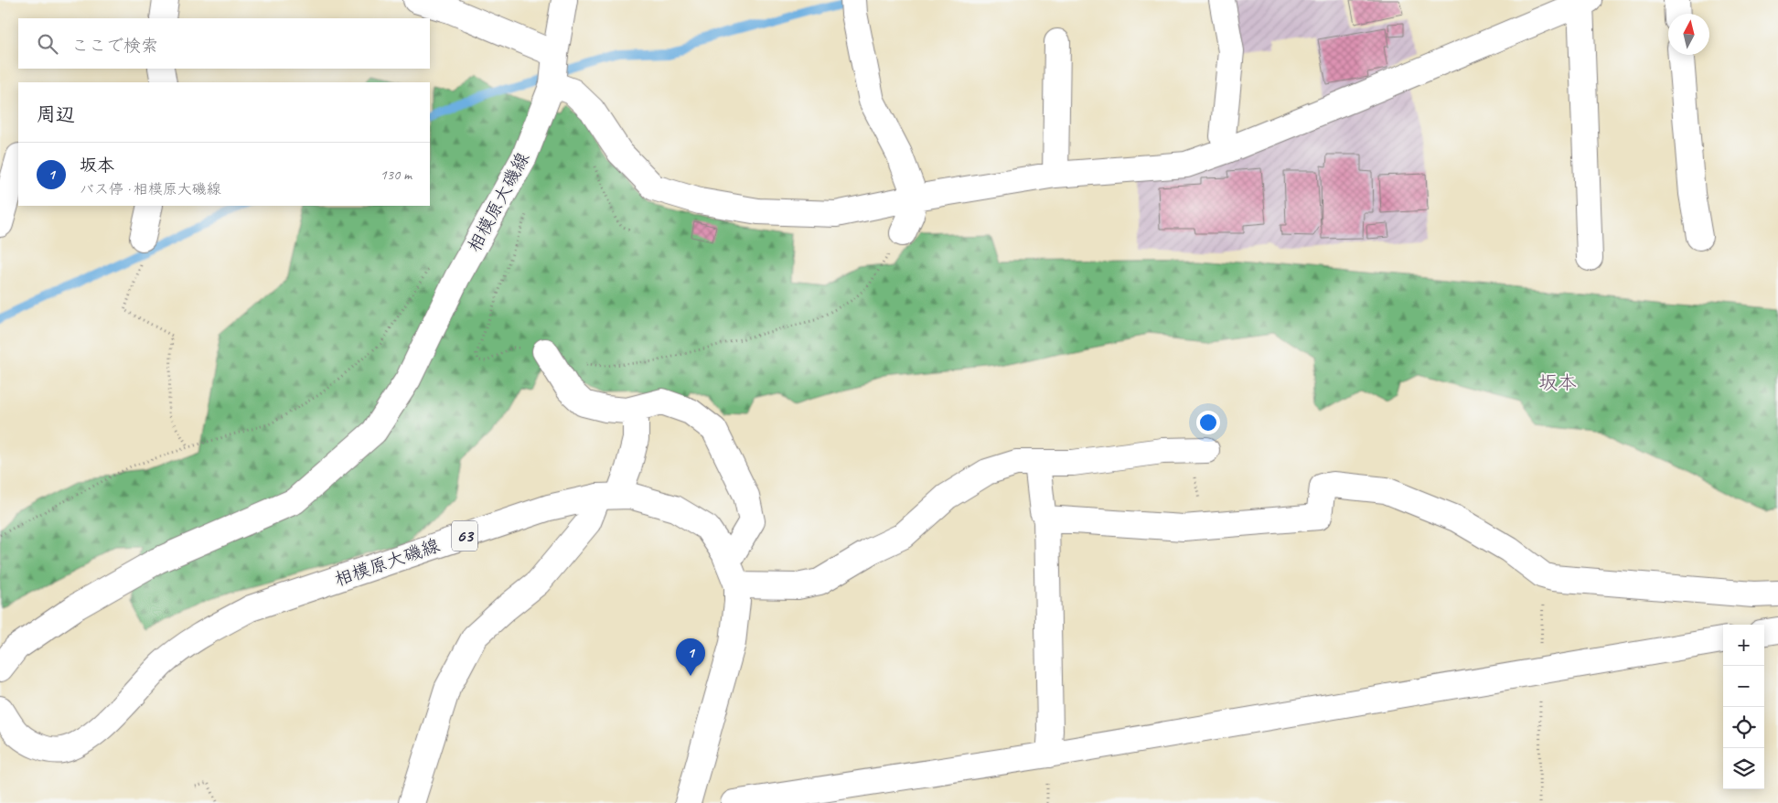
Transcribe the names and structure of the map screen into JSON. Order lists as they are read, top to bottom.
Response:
{
  "streets": {
    "street": ["相模原大磯線", "63"]
  },
  "districts": ["坂本"],
  "north": "top",
  "page": {
    "search": "ここで検索",
    "heading": "周辺",
    "list": [
      {
        "mark": "1",
        "name": "坂本",
        "note": "バス停 · 相模原大磯線",
        "value": "130 m"
      }
    ],
    "map_buttons": ["+", "−"],
    "pins": "1"
  }
}
